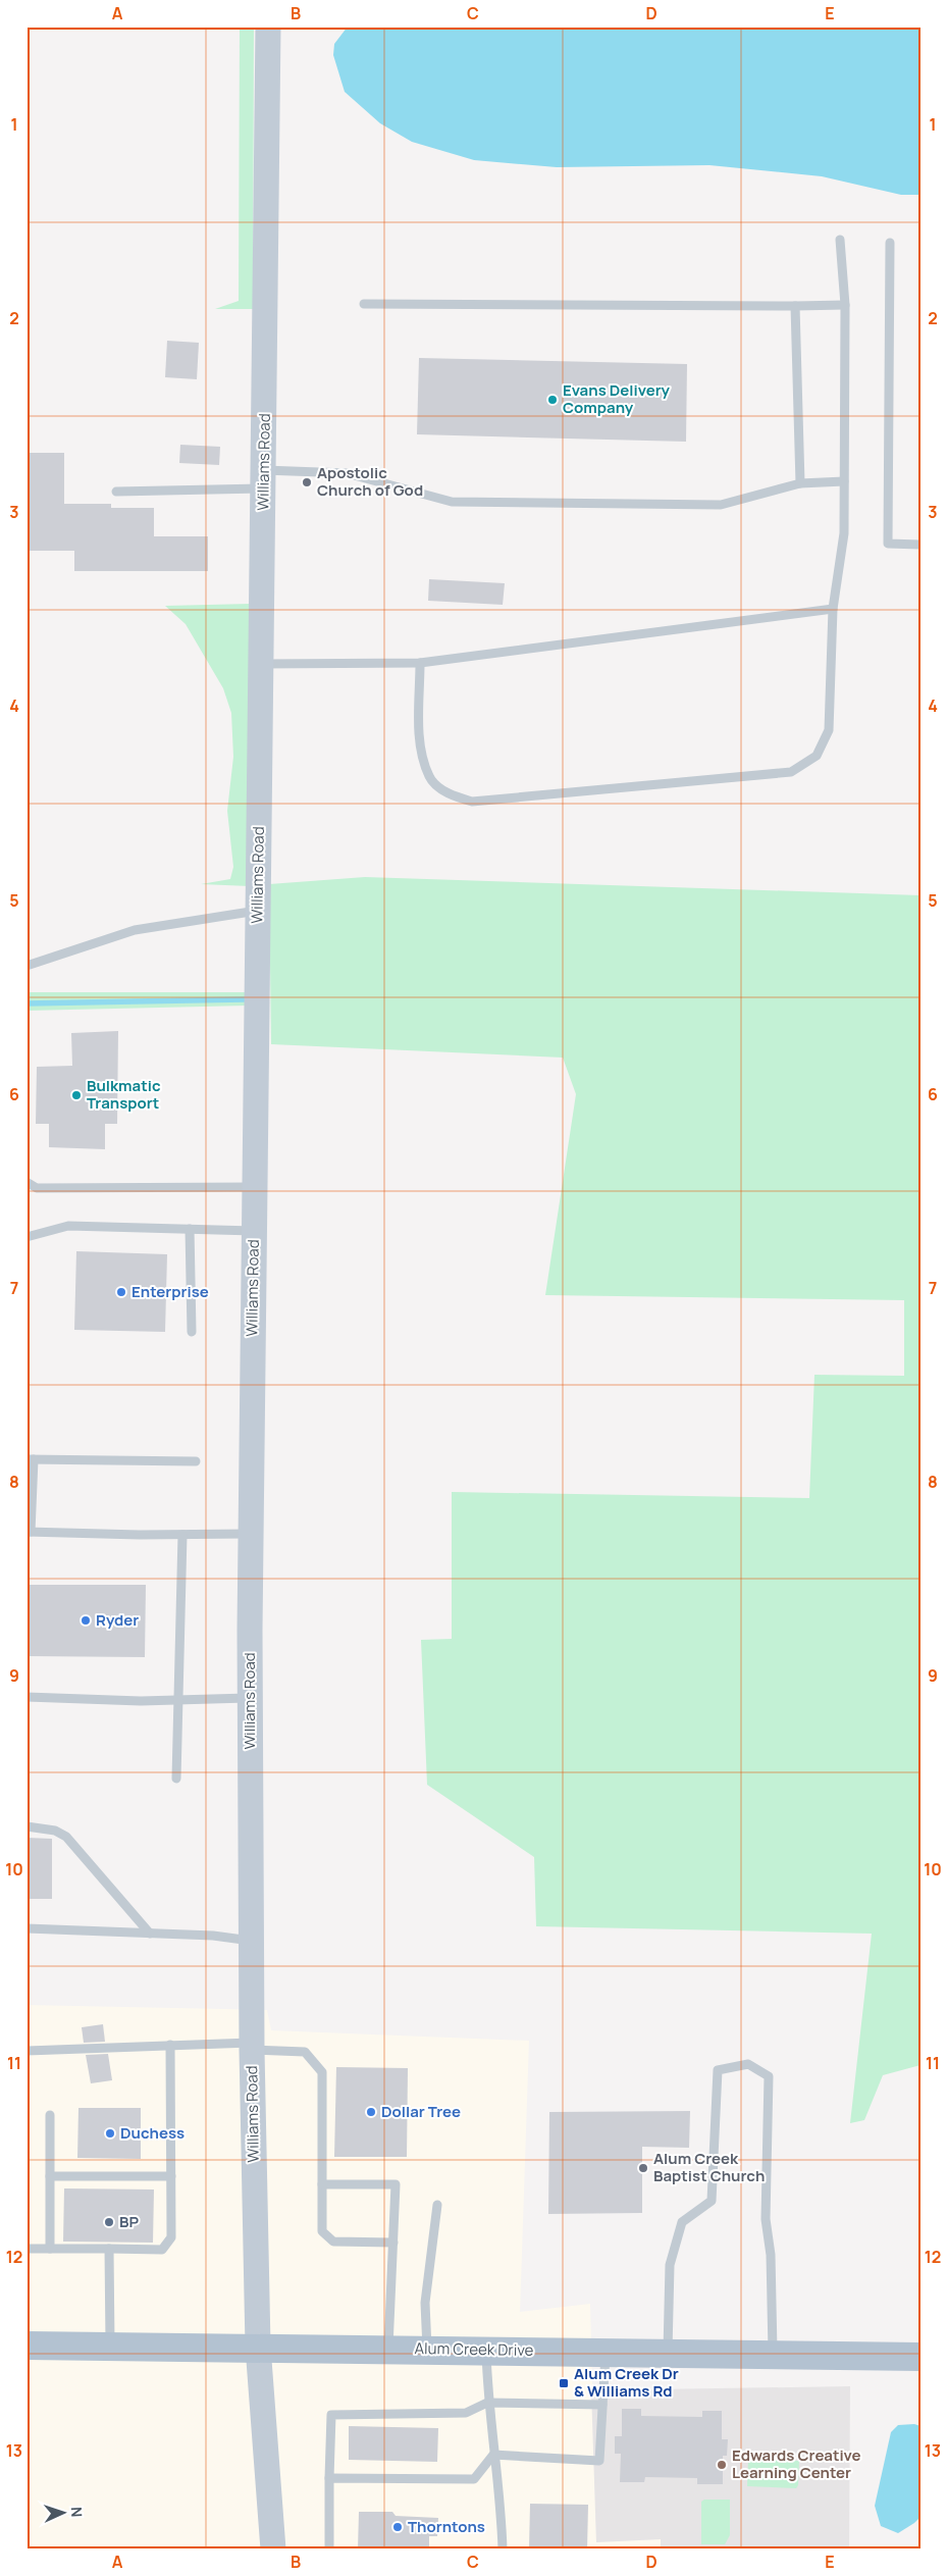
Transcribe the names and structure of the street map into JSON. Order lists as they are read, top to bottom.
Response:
{
  "streets": {
    "main road": ["Williams Road", "Alum Creek Drive"]
  },
  "crossings": [
    ["Williams Road", "Alum Creek Drive"]
  ],
  "places": {
    "other": [
      "Evans Delivery Company",
      "Apostolic Church of God",
      "Bulkmatic Transport",
      "Enterprise",
      "Ryder",
      "Dollar Tree",
      "Duchess",
      "Alum Creek Baptist Church",
      "BP",
      "Edwards Creative Learning Center",
      "Thorntons"
    ],
    "transit": ["Alum Creek Dr & Williams Rd"]
  },
  "north": "right",
  "grid": {
    "columns": [
      "A",
      "B",
      "C",
      "D",
      "E"
    ],
    "rows": [
      "1",
      "2",
      "3",
      "4",
      "5",
      "6",
      "7",
      "8",
      "9",
      "10",
      "11",
      "12",
      "13"
    ]
  }
}
